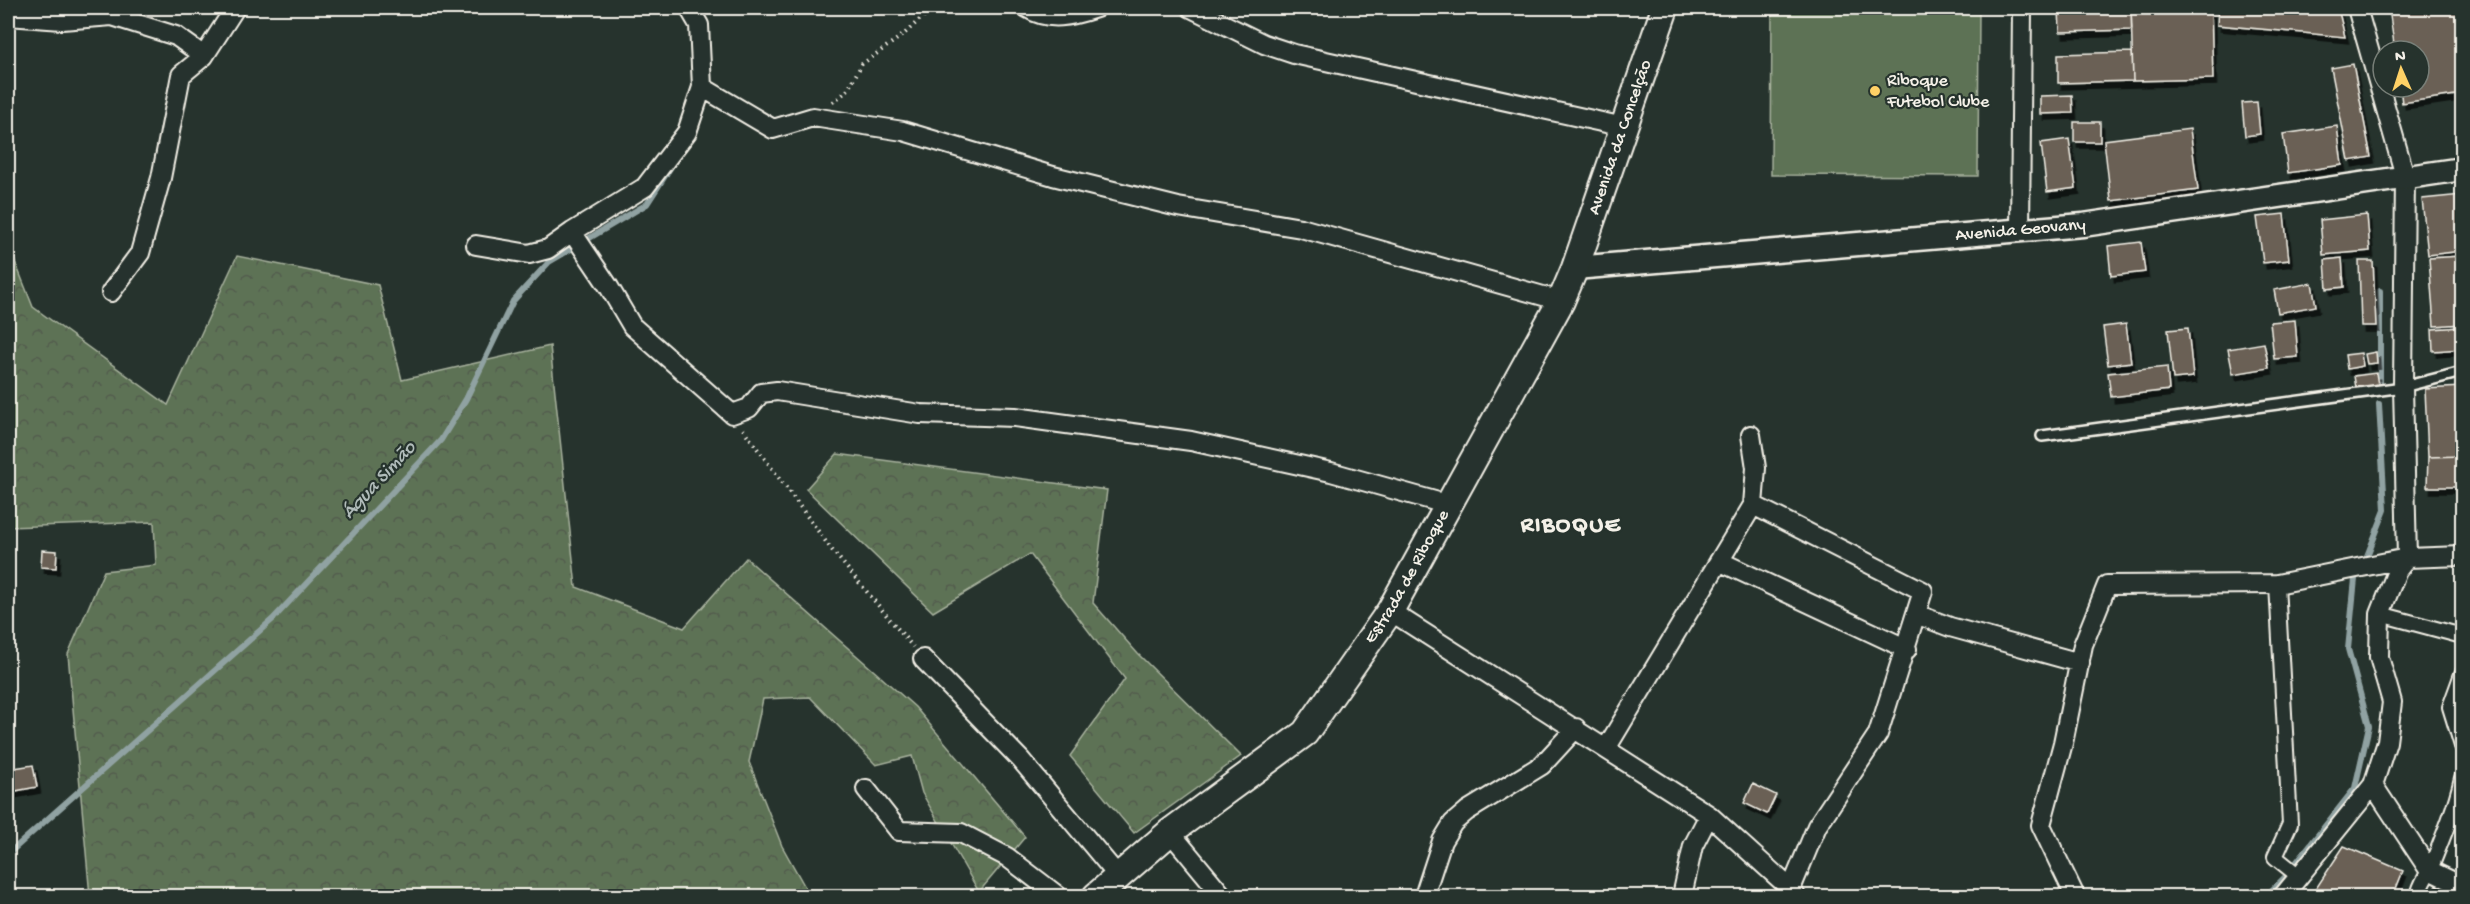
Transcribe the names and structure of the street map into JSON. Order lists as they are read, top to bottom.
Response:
{
  "streets": {
    "main road": ["Avenida da Concelção", "Estrada de Riboque"],
    "street": ["Avenida Geovany"]
  },
  "crossings": [
    ["Avenida da Concelção", "Avenida Geovany"],
    ["Avenida da Concelção", "Estrada de Riboque"],
    ["Avenida Geovany", "Estrada de Riboque"]
  ],
  "districts": ["RIBOQUE"],
  "water": ["Água Simão"],
  "places": ["Riboque Futebol Clube"],
  "north": "top"
}
